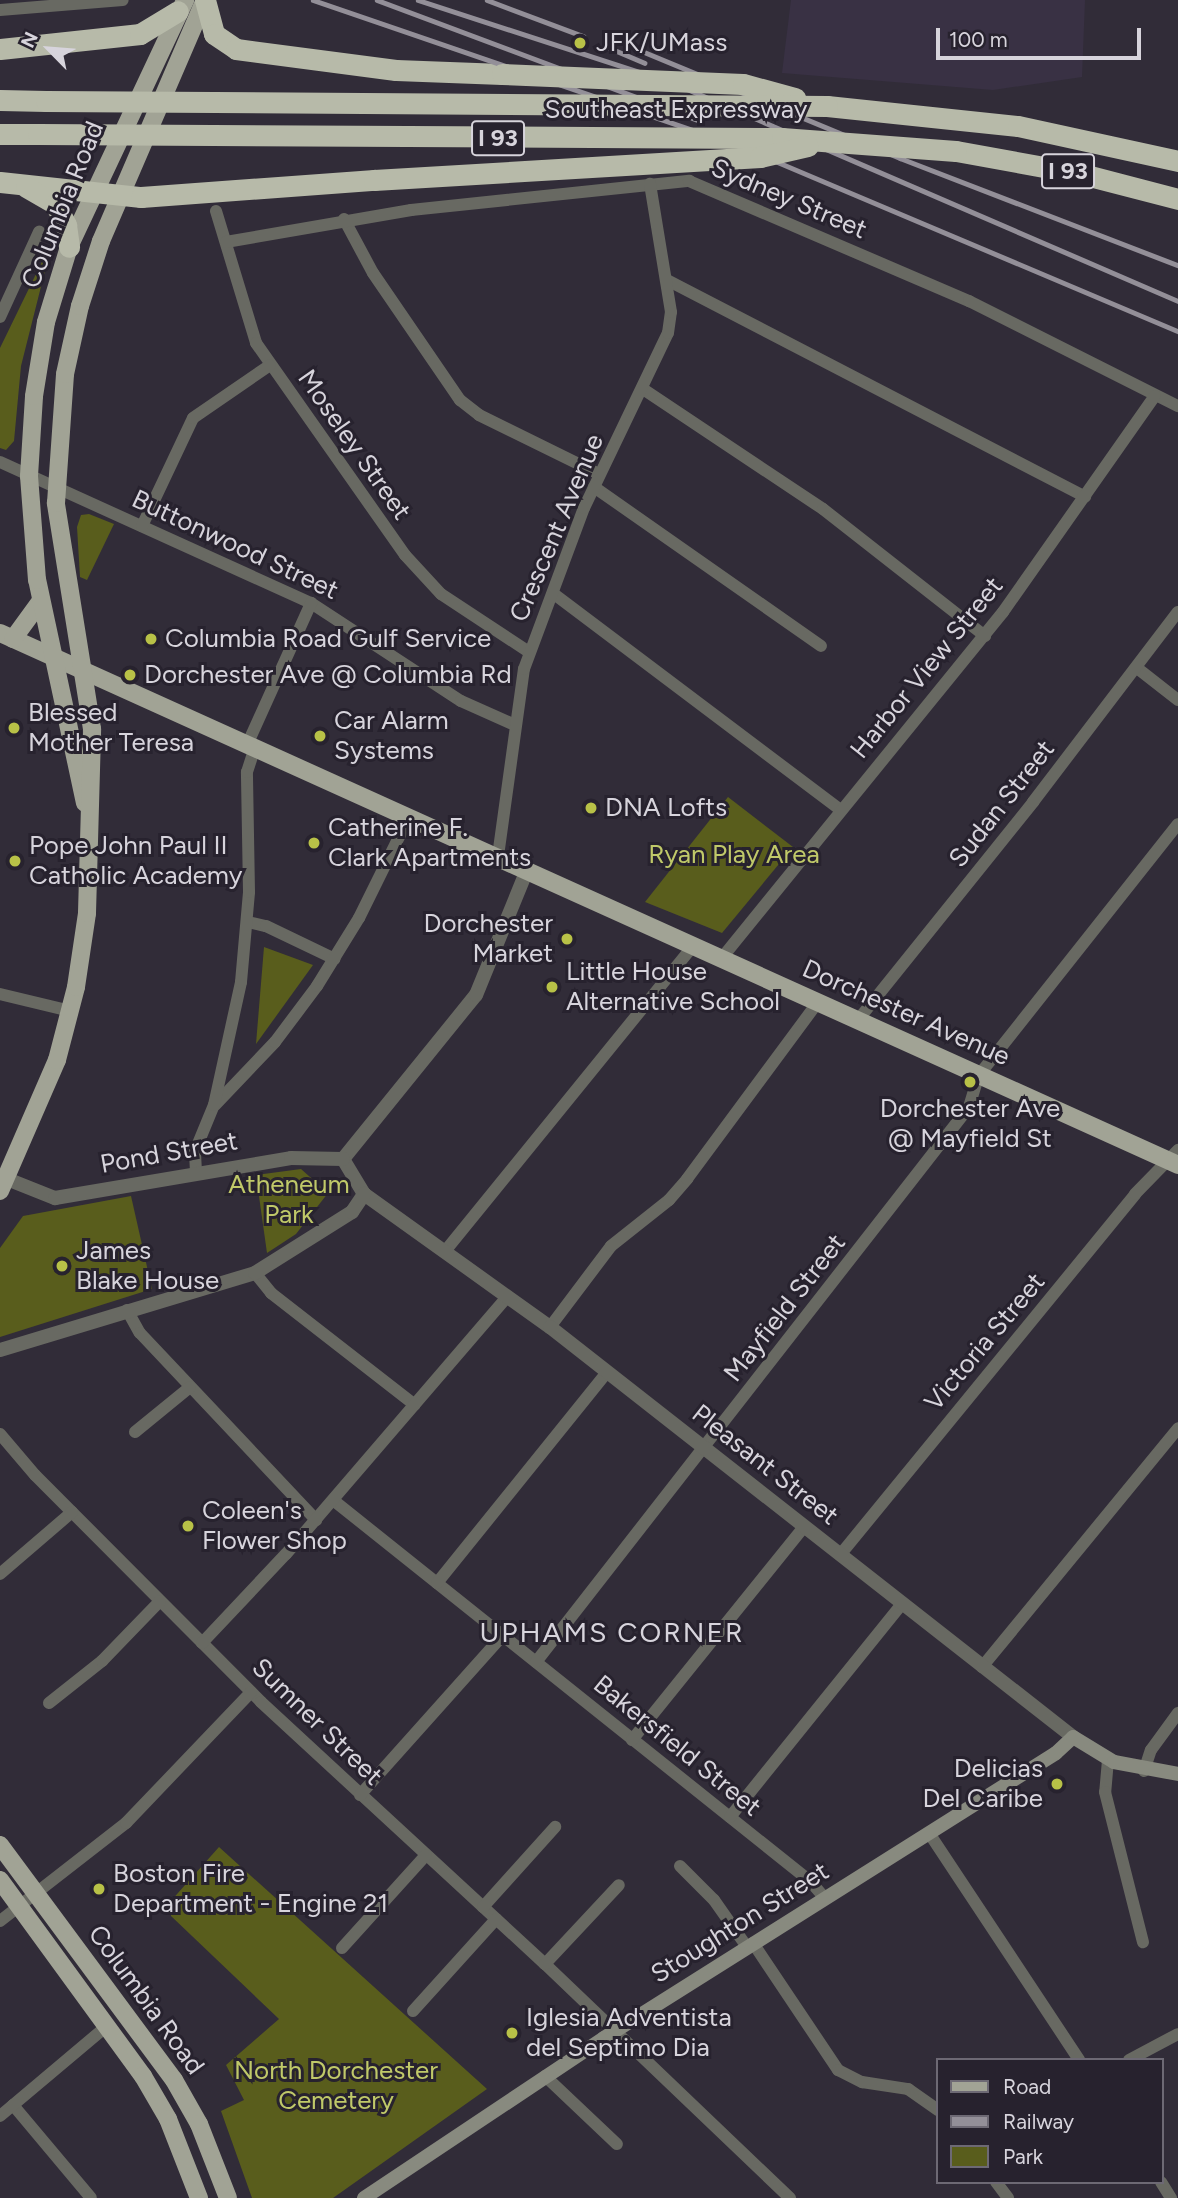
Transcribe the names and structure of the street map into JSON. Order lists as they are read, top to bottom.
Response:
{
  "streets": {
    "highway": ["Southeast Expressway", "I 93"],
    "main road": [
      "Columbia Road",
      "Dorchester Avenue",
      "Pleasant Street",
      "Stoughton Street"
    ],
    "street": [
      "Sydney Street",
      "Moseley Street",
      "Crescent Avenue",
      "Buttonwood Street",
      "Harbor View Street",
      "Sudan Street",
      "Pond Street",
      "Mayfield Street",
      "Victoria Street",
      "Sumner Street",
      "Bakersfield Street"
    ]
  },
  "crossings": [
    ["Sydney Street", "Moseley Street"],
    ["Sydney Street", "Crescent Avenue"],
    ["Sydney Street", "Harbor View Street"],
    ["Columbia Road", "Buttonwood Street"],
    ["Columbia Road", "Dorchester Avenue"],
    ["Columbia Road", "Pond Street"],
    ["Moseley Street", "Crescent Avenue"],
    ["Crescent Avenue", "Buttonwood Street"],
    ["Crescent Avenue", "Dorchester Avenue"],
    ["Harbor View Street", "Dorchester Avenue"],
    ["Sudan Street", "Dorchester Avenue"],
    ["Dorchester Avenue", "Mayfield Street"],
    ["Dorchester Avenue", "Victoria Street"],
    ["Pond Street", "Pleasant Street"],
    ["Mayfield Street", "Pleasant Street"],
    ["Mayfield Street", "Bakersfield Street"],
    ["Victoria Street", "Pleasant Street"],
    ["Pleasant Street", "Stoughton Street"],
    ["Sumner Street", "Stoughton Street"],
    ["Bakersfield Street", "Stoughton Street"]
  ],
  "districts": ["UPHAMS CORNER"],
  "parks": ["Ryan Play Area", "Atheneum Park", "North Dorchester Cemetery"],
  "places": [
    "JFK/UMass",
    "Columbia Road Gulf Service",
    "Dorchester Ave @ Columbia Rd",
    "Blessed Mother Teresa",
    "Car Alarm Systems",
    "DNA Lofts",
    "Catherine F. Clark Apartments",
    "Pope John Paul II Catholic Academy",
    "Dorchester Market",
    "Little House Alternative School",
    "Dorchester Ave @ Mayfield St",
    "James Blake House",
    "Coleen's Flower Shop",
    "Delicias Del Caribe",
    "Boston Fire Department - Engine 21",
    "Iglesia Adventista del Septimo Dia"
  ],
  "legend": ["Road", "Railway", "Park"],
  "scale_bar": "100 m",
  "north": "top left"
}
